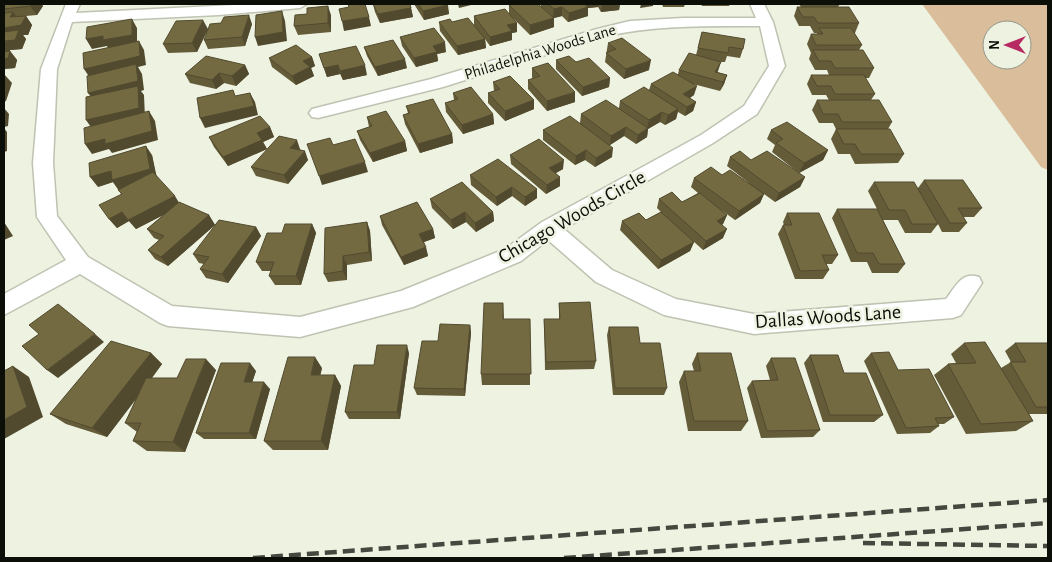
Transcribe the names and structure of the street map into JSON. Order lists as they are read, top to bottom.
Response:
{
  "streets": {
    "street": ["Philadelphia Woods Lane", "Chicago Woods Circle", "Dallas Woods Lane"]
  },
  "crossings": [
    ["Philadelphia Woods Lane", "Chicago Woods Circle"],
    ["Chicago Woods Circle", "Dallas Woods Lane"]
  ],
  "north": "left"
}
